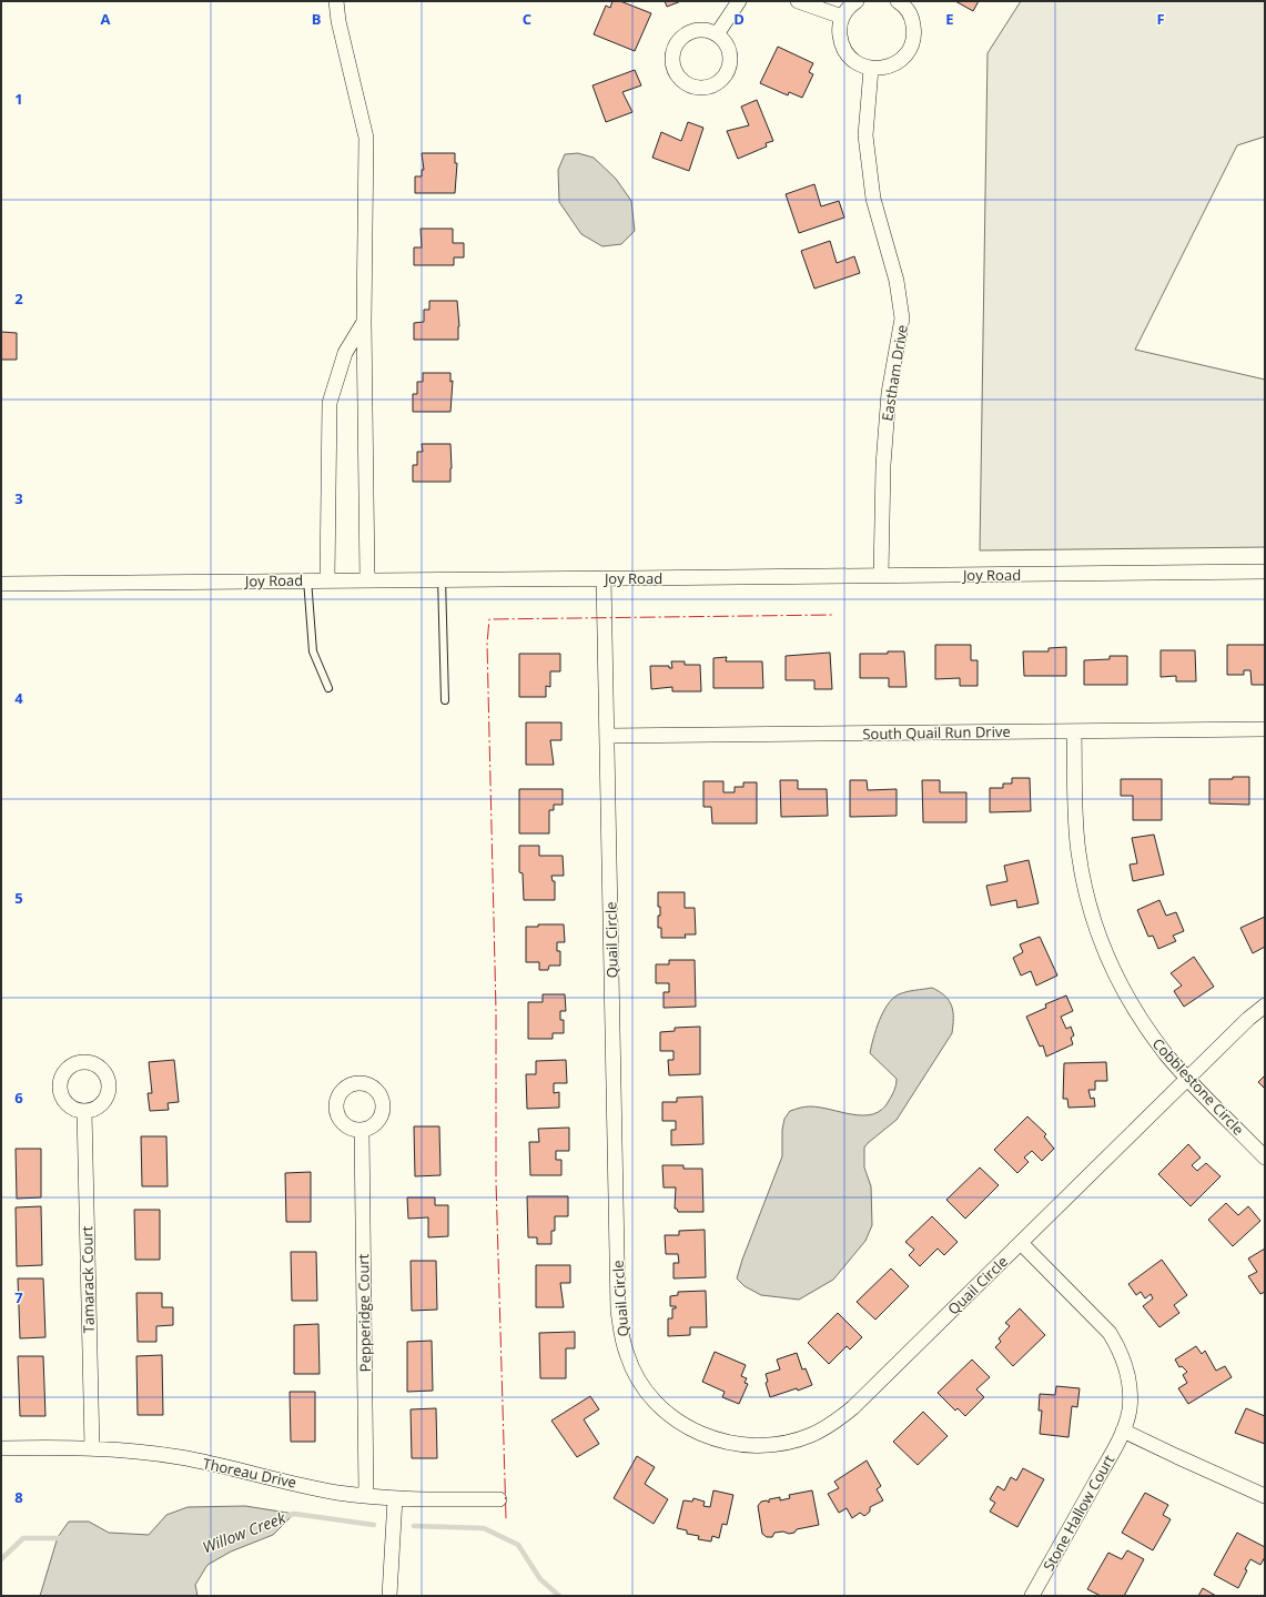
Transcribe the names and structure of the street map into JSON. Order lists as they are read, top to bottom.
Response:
{
  "streets": {
    "street": [
      "Eastham Drive",
      "Joy Road",
      "South Quail Run Drive",
      "Quail Circle",
      "Cobblestone Circle",
      "Tamarack Court",
      "Pepperidge Court",
      "Thoreau Drive",
      "Stone Hallow Court"
    ]
  },
  "crossings": [
    ["Eastham Drive", "Joy Road"],
    ["Joy Road", "Quail Circle"],
    ["South Quail Run Drive", "Quail Circle"],
    ["South Quail Run Drive", "Cobblestone Circle"],
    ["Quail Circle", "Cobblestone Circle"],
    ["Quail Circle", "Stone Hallow Court"],
    ["Tamarack Court", "Thoreau Drive"],
    ["Pepperidge Court", "Thoreau Drive"]
  ],
  "water": ["Willow Creek"],
  "grid": {
    "columns": [
      "A",
      "B",
      "C",
      "D",
      "E",
      "F"
    ],
    "rows": [
      "1",
      "2",
      "3",
      "4",
      "5",
      "6",
      "7",
      "8"
    ]
  }
}
